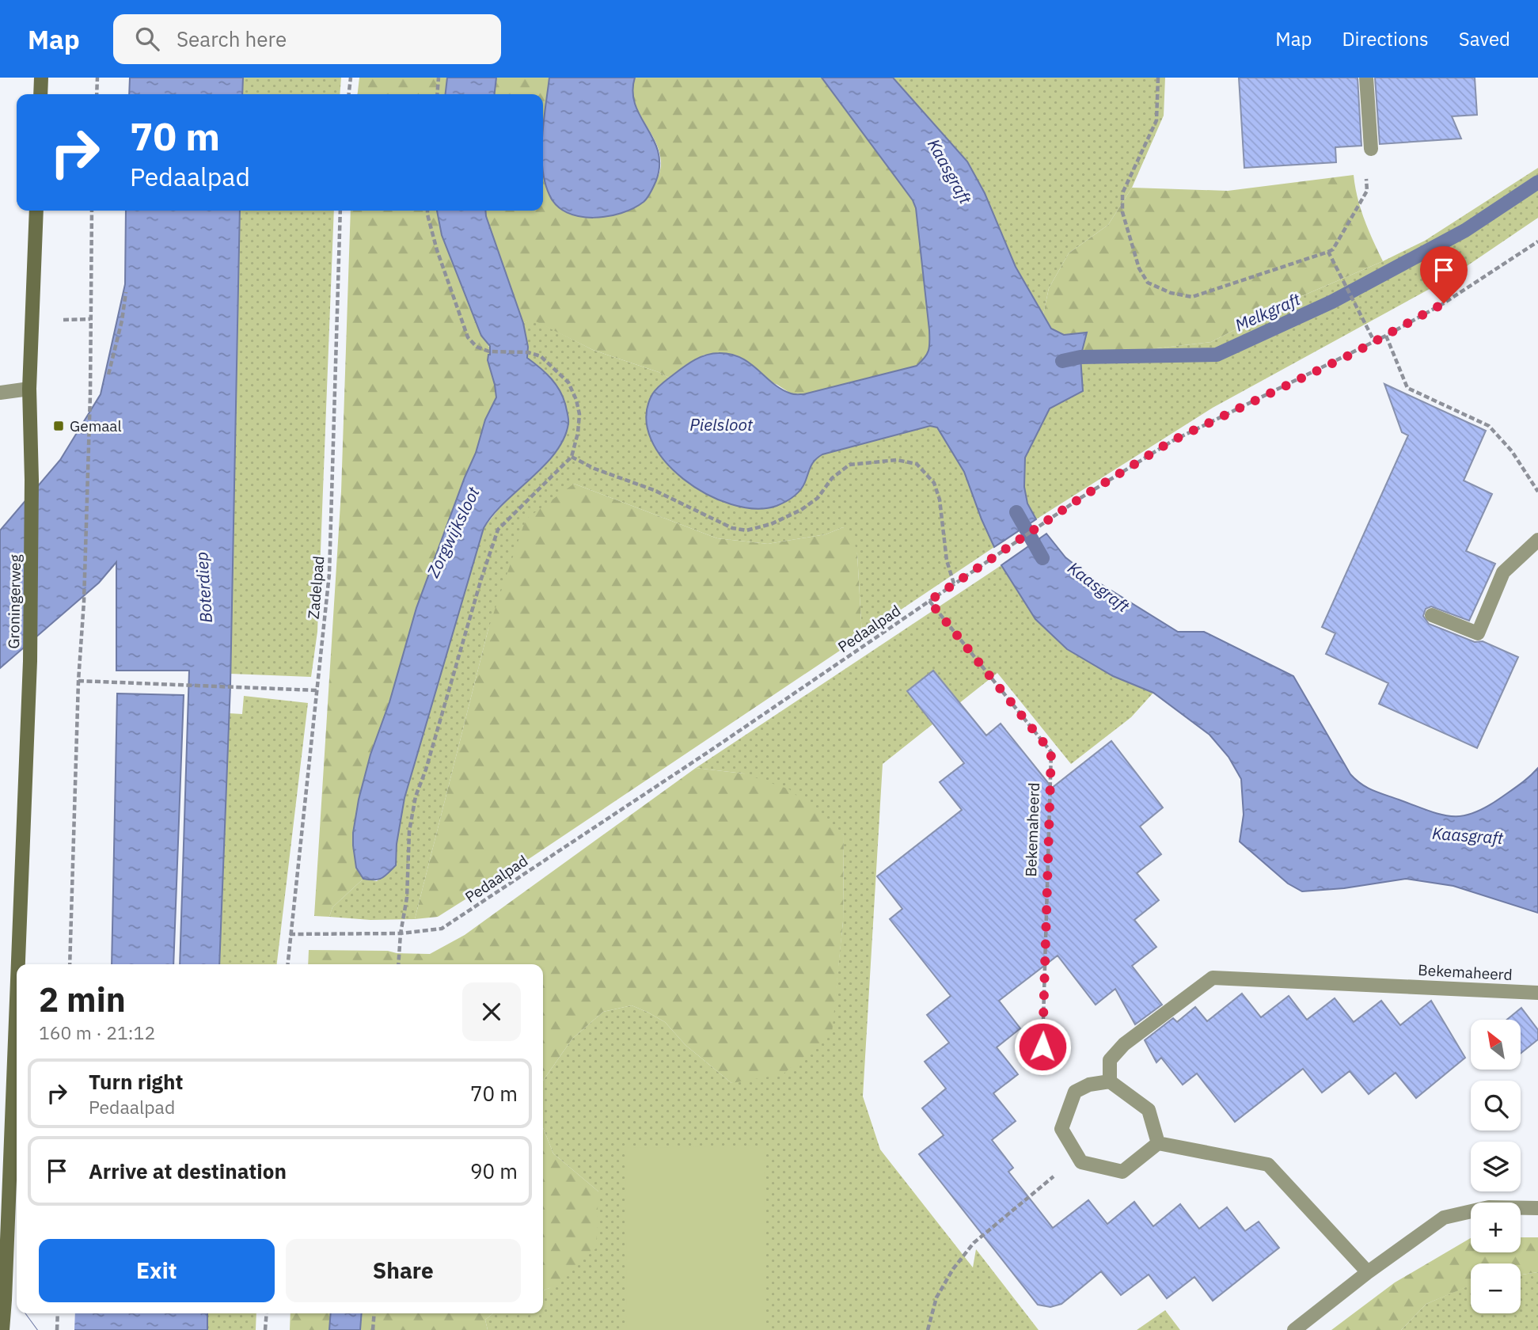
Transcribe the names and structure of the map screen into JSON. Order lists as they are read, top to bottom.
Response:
{
  "streets": {
    "main road": ["Groningerweg"],
    "street": ["Bekemaheerd"],
    "path": ["Zadelpad", "Pedaalpad"]
  },
  "crossings": [
    ["Zadelpad", "Pedaalpad"],
    ["Pedaalpad", "Bekemaheerd"]
  ],
  "water": [
    "Kaasgraft",
    "Melkgraft",
    "Pielsloot",
    "Zorgwijksloot",
    "Boterdiep"
  ],
  "places": {
    "transit": ["Gemaal"]
  },
  "north": "top left",
  "page": {
    "header": "Map",
    "search": "Search here",
    "nav": ["Map", "Directions", "Saved"],
    "turn": ["70 m", "Pedaalpad"],
    "heading": ["2 min", "160 m · 21:12"],
    "map_buttons": ["+", "−"],
    "list": [
      {
        "name": "Turn right",
        "note": "Pedaalpad",
        "value": "70 m"
      },
      {
        "name": "Arrive at destination",
        "value": "90 m"
      }
    ],
    "buttons": ["Exit", "Share"]
  }
}
